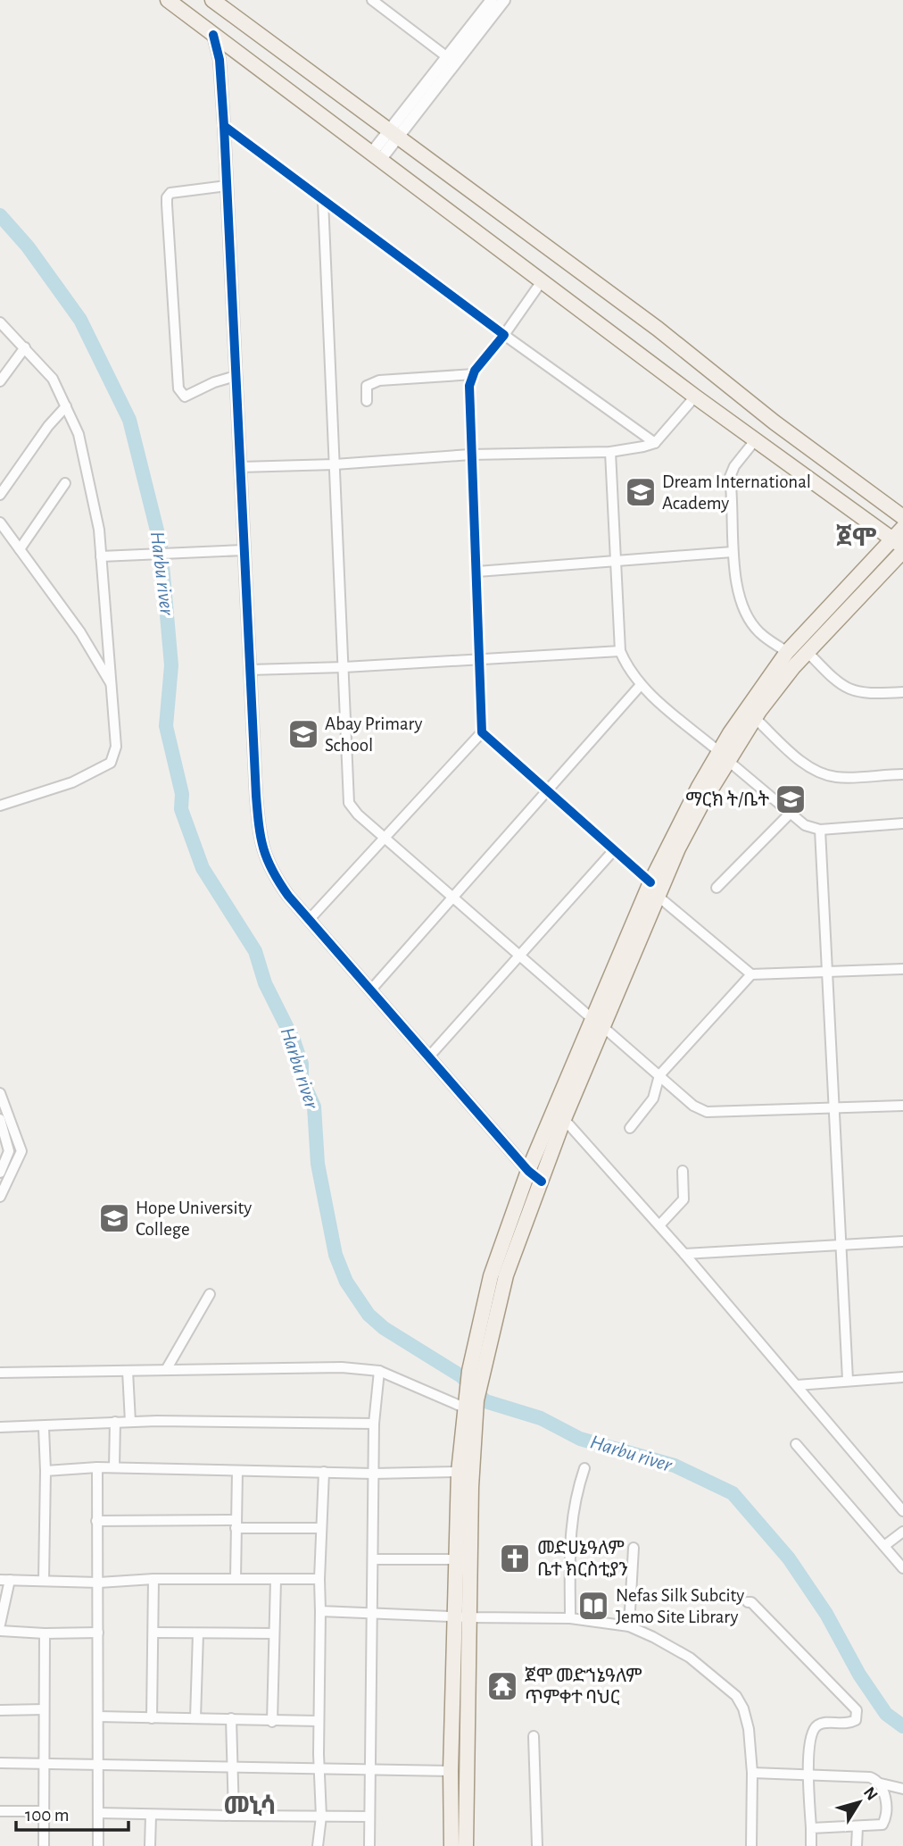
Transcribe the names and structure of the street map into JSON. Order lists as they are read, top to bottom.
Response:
{
  "districts": ["ጀሞ", "መኒሳ"],
  "water": ["Harbu river"],
  "places": {
    "school or university": [
      "Dream International Academy",
      "Abay Primary School",
      "ማርክ ት/ቤት",
      "Hope University College"
    ],
    "church": ["መድሀኔዓለም ቤተ ክርስቲያን"],
    "library": ["Nefas Silk Subcity Jemo Site Library"],
    "temple": ["ጀሞ መድኀኔዓለም ጥምቀተ ባህር"]
  },
  "scale_bar": "100 m",
  "north": "top right"
}
